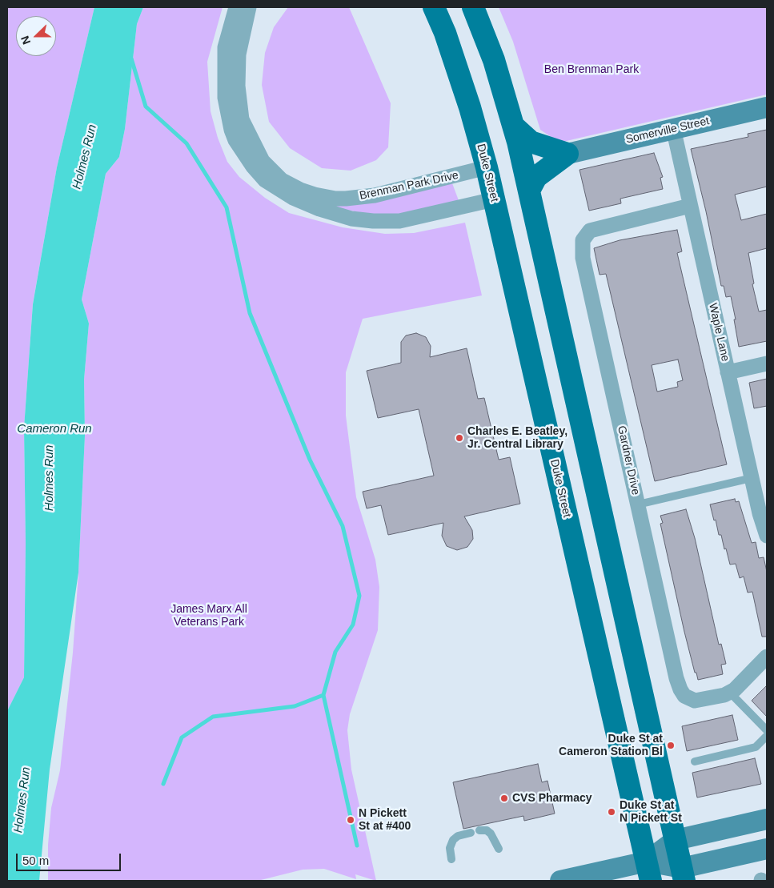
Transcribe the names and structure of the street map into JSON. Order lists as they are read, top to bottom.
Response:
{
  "streets": {
    "main road": ["Duke Street"],
    "street": [
      "Somerville Street",
      "Brenman Park Drive",
      "Waple Lane",
      "Gardner Drive"
    ]
  },
  "crossings": [
    ["Somerville Street", "Waple Lane"],
    ["Duke Street", "Brenman Park Drive"],
    ["Waple Lane", "Gardner Drive"]
  ],
  "water": ["Holmes Run", "Cameron Run"],
  "parks": ["Ben Brenman Park", "James Marx All Veterans Park"],
  "places": [
    "Charles E. Beatley, Jr. Central Library",
    "Duke St at Cameron Station Bl",
    "CVS Pharmacy",
    "Duke St at N Pickett St",
    "N Pickett St at #400"
  ],
  "scale_bar": "50 m",
  "north": "left"
}
